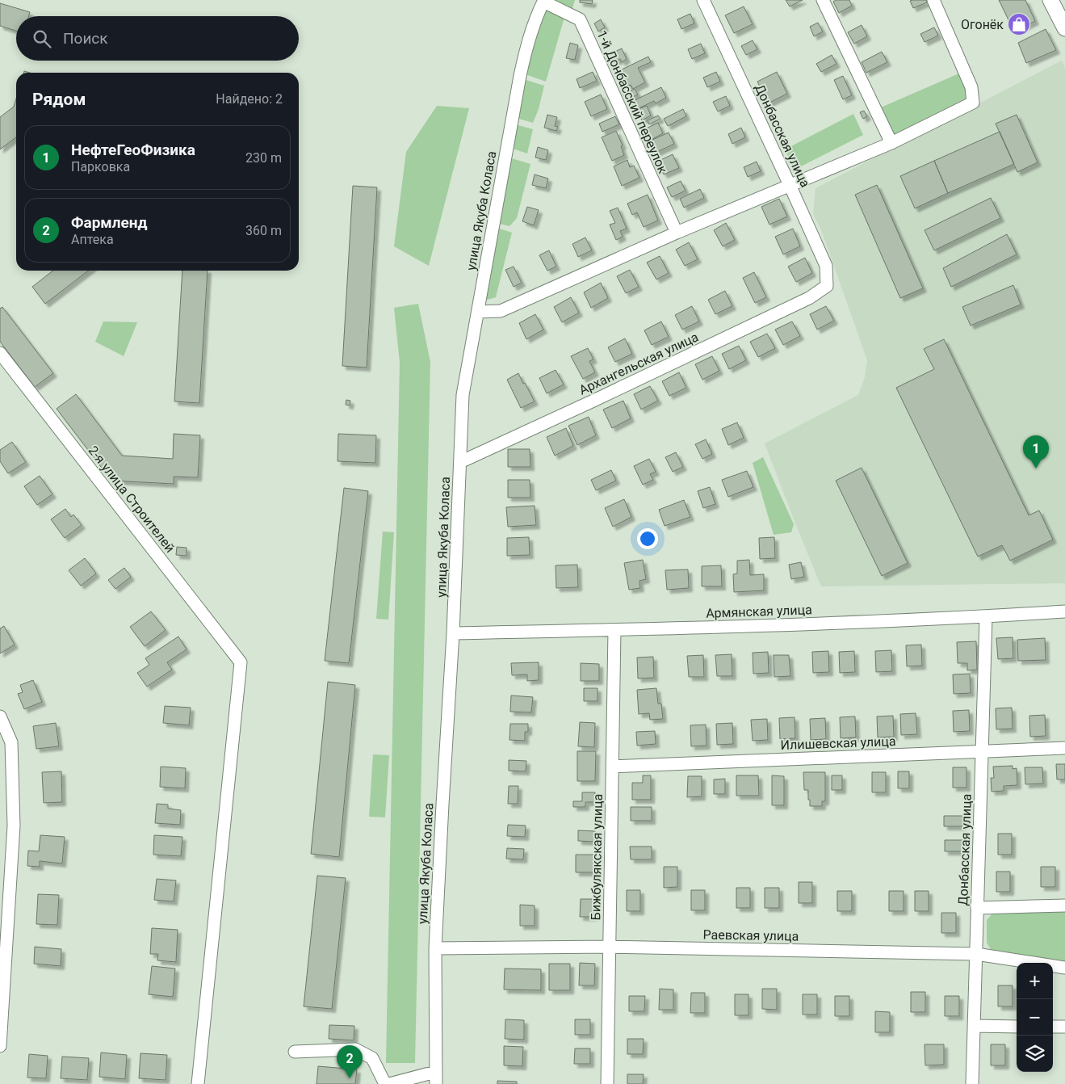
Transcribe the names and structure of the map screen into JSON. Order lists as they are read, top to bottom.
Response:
{
  "streets": {
    "street": [
      "1-й Донбасский переулок",
      "Донбасская улица",
      "улица Якуба Коласа",
      "Архангельская улица",
      "2-я улица Строителей",
      "Армянская улица",
      "Илишевская улица",
      "Бижбулякская улица",
      "Раевская улица"
    ]
  },
  "crossings": [
    ["1-й Донбасский переулок", "улица Якуба Коласа"],
    ["Донбасская улица", "Архангельская улица"],
    ["Донбасская улица", "Армянская улица"],
    ["Донбасская улица", "Илишевская улица"],
    ["Донбасская улица", "Раевская улица"],
    ["улица Якуба Коласа", "Архангельская улица"],
    ["улица Якуба Коласа", "Армянская улица"],
    ["улица Якуба Коласа", "Раевская улица"],
    ["Армянская улица", "Бижбулякская улица"],
    ["Илишевская улица", "Бижбулякская улица"],
    ["Бижбулякская улица", "Раевская улица"]
  ],
  "places": {
    "shop": ["Огонёк"]
  },
  "page": {
    "search": "Поиск",
    "heading": ["Рядом", "Найдено: 2"],
    "list": [
      {
        "mark": "1",
        "name": "НефтеГеоФизика",
        "note": "Парковка",
        "value": "230 m"
      },
      {
        "mark": "2",
        "name": "Фармленд",
        "note": "Аптека",
        "value": "360 m"
      }
    ],
    "pins": ["1", "2"],
    "map_buttons": ["+", "−"]
  }
}
